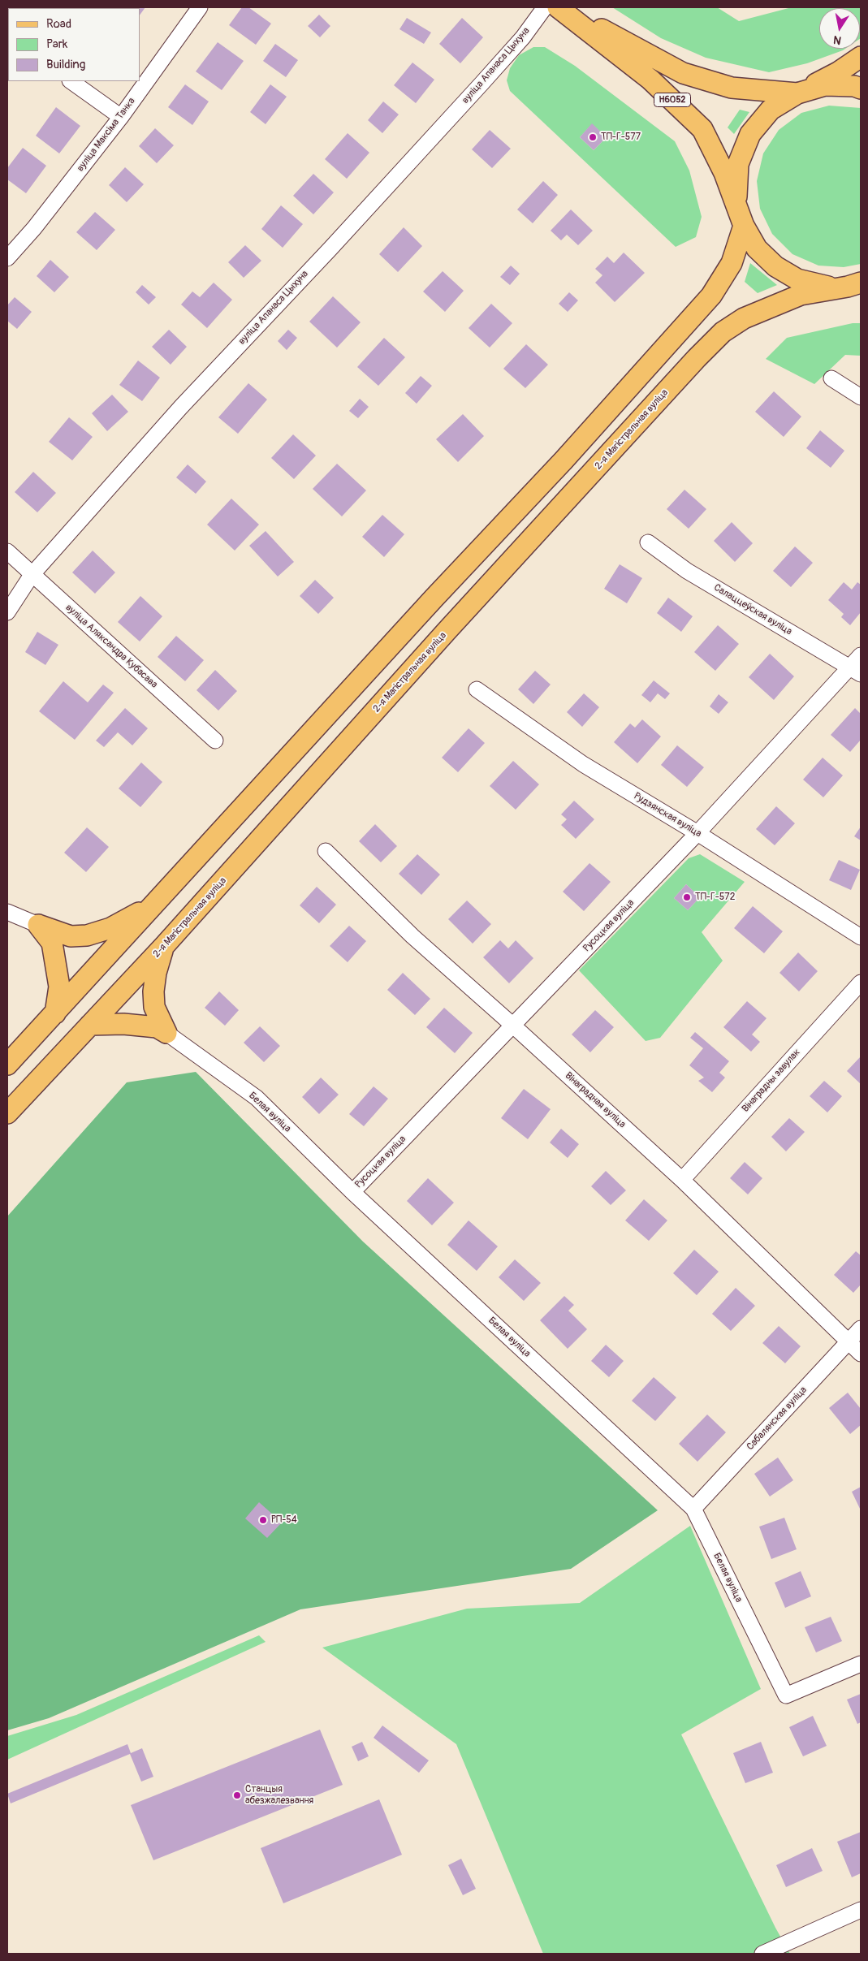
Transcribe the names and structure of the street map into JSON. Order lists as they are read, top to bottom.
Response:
{
  "streets": {
    "main road": ["Н6052", "2-я Магістральная вуліца"],
    "street": [
      "вуліца Апанаса Цыхуна",
      "вуліца Максіма Танка",
      "Салаццеўская вуліца",
      "вуліца Аляксандра Кубасава",
      "Рудзянская вуліца",
      "Русоцкая вуліца",
      "Вінаградны завулак",
      "Вінаградная вуліца",
      "Белая вуліца",
      "Сабалянская вуліца"
    ]
  },
  "crossings": [
    ["вуліца Апанаса Цыхуна", "вуліца Аляксандра Кубасава"],
    ["Н6052", "2-я Магістральная вуліца"],
    ["Салаццеўская вуліца", "Русоцкая вуліца"],
    ["Рудзянская вуліца", "Русоцкая вуліца"],
    ["Русоцкая вуліца", "Вінаградная вуліца"],
    ["Русоцкая вуліца", "Белая вуліца"],
    ["Вінаградны завулак", "Вінаградная вуліца"],
    ["Вінаградная вуліца", "Сабалянская вуліца"],
    ["Белая вуліца", "Сабалянская вуліца"]
  ],
  "places": [
    "ТП-Г-577",
    "ТП-Г-572",
    "РП-54",
    "Станцыя абезжалезвання"
  ],
  "legend": ["Road", "Park", "Building"],
  "north": "bottom"
}
